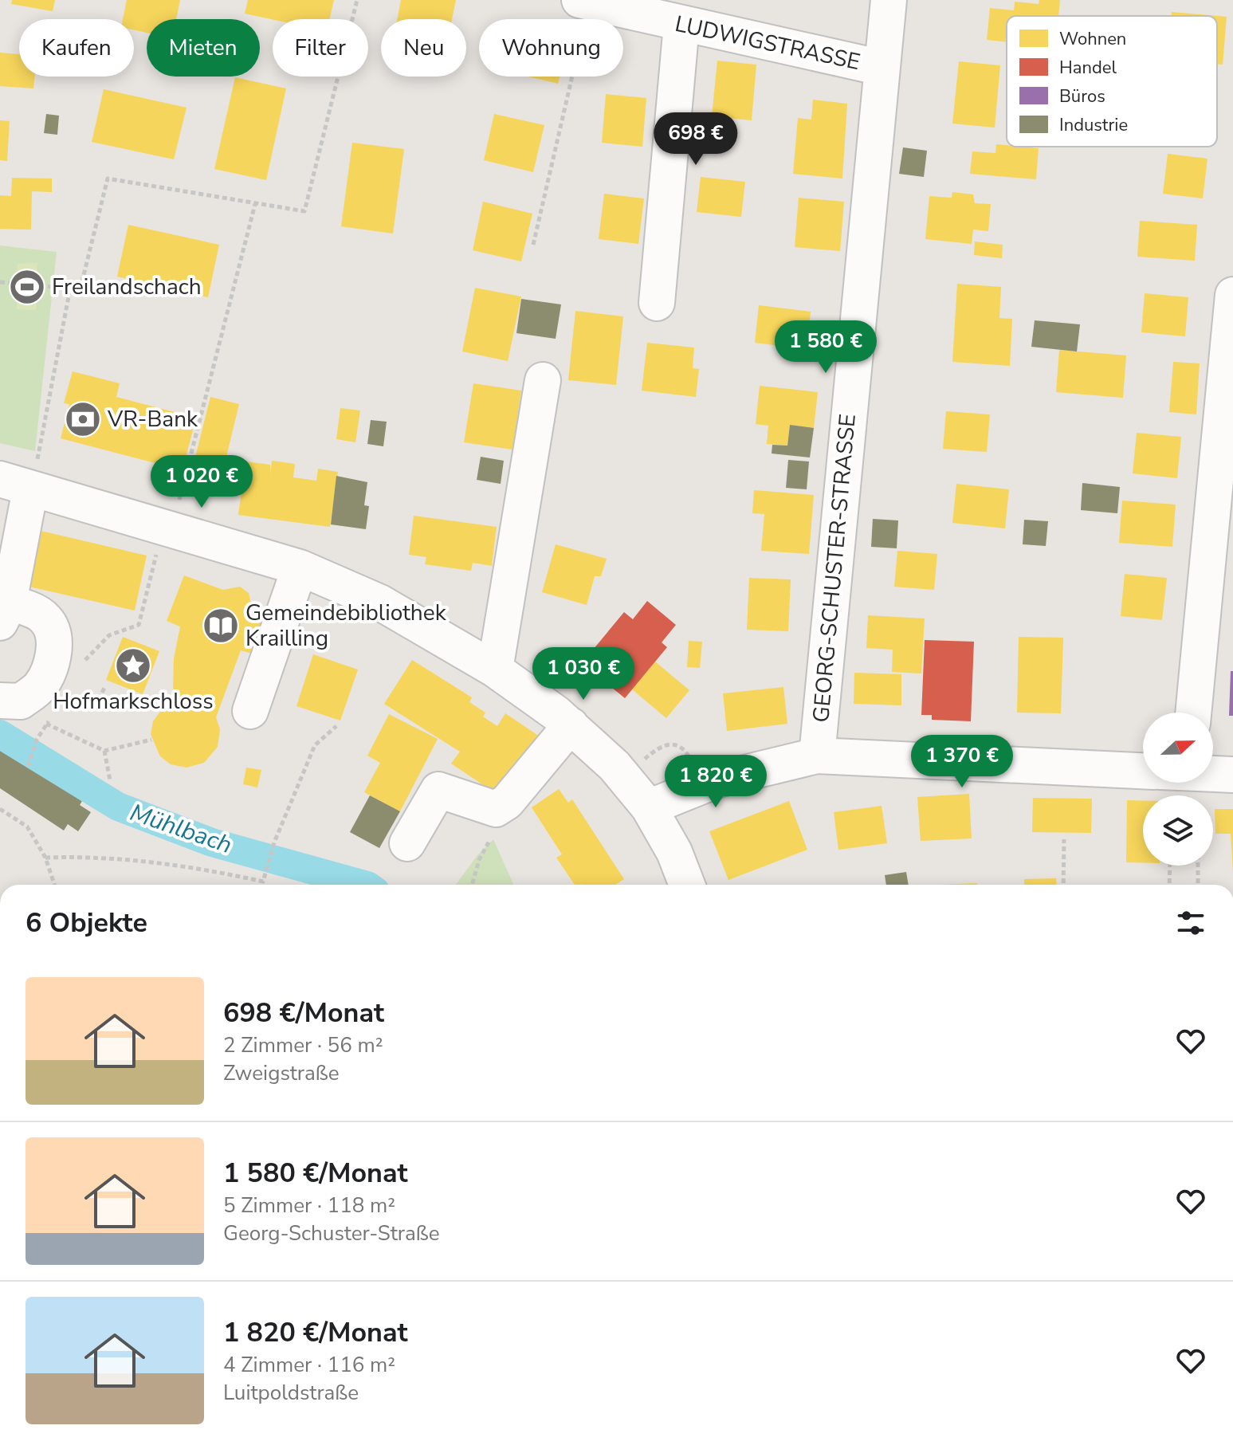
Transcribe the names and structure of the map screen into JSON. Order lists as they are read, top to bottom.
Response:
{
  "streets": {
    "street": ["LUDWIGSTRASSE", "GEORG-SCHUSTER-STRASSE"]
  },
  "crossings": [
    ["LUDWIGSTRASSE", "GEORG-SCHUSTER-STRASSE"]
  ],
  "water": ["Mühlbach"],
  "places": {
    "sports": ["Freilandschach"],
    "bank": ["VR-Bank"],
    "library": ["Gemeindebibliothek Krailling"],
    "place": ["Hofmarkschloss"]
  },
  "legend": [
    "Wohnen",
    "Handel",
    "Büros",
    "Industrie"
  ],
  "north": "right",
  "page": {
    "chip": [
      "Kaufen",
      "Mieten",
      "Filter",
      "Neu",
      "Wohnung"
    ],
    "price": [
      "698 €",
      "1 580 €",
      "1 020 €",
      "1 030 €",
      "1 370 €",
      "1 820 €"
    ],
    "heading": "6 Objekte",
    "list": [
      {
        "name": "698 €/Monat",
        "note": "2 Zimmer · 56 m² · Zweigstraße"
      },
      {
        "name": "1 580 €/Monat",
        "note": "5 Zimmer · 118 m² · Georg-Schuster-Straße"
      },
      {
        "name": "1 820 €/Monat",
        "note": "4 Zimmer · 116 m² · Luitpoldstraße"
      }
    ]
  }
}
